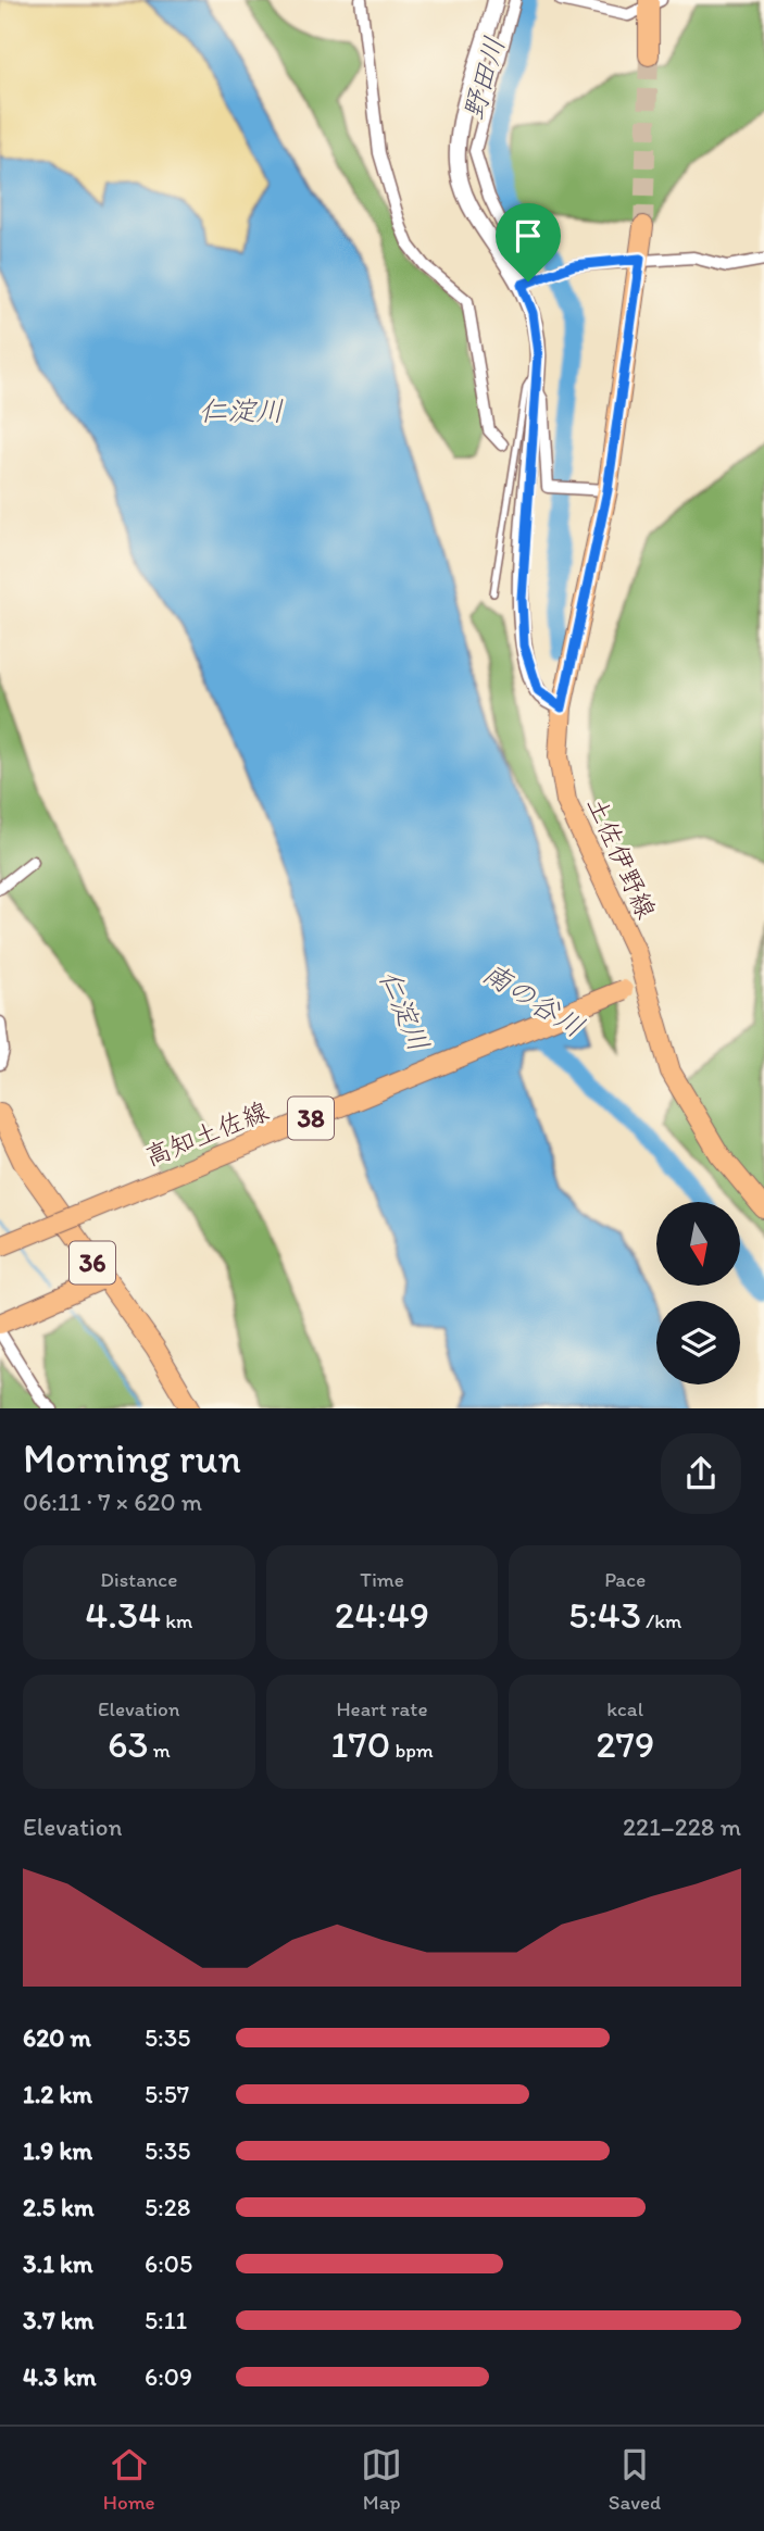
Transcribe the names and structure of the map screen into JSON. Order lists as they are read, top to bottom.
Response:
{
  "streets": {
    "main road": [
      "土佐伊野線",
      "38",
      "高知土佐線",
      "36"
    ]
  },
  "crossings": [
    ["土佐伊野線", "高知土佐線"]
  ],
  "water": ["野田川", "仁淀川", "南の谷川"],
  "north": "bottom",
  "page": {
    "heading": ["Morning run", "06:11 · 7 × 620 m"],
    "stats": [
      ["Distance", "4.34 km"],
      ["Time", "24:49"],
      ["Pace", "5:43 /km"],
      ["Elevation", "63 m"],
      ["Heart rate", "170 bpm"],
      ["kcal", "279"]
    ],
    "chart": ["Elevation", "221–228 m"],
    "list": [
      {
        "name": "620 m",
        "note": "5:35"
      },
      {
        "name": "1.2 km",
        "note": "5:57"
      },
      {
        "name": "1.9 km",
        "note": "5:35"
      },
      {
        "name": "2.5 km",
        "note": "5:28"
      },
      {
        "name": "3.1 km",
        "note": "6:05"
      },
      {
        "name": "3.7 km",
        "note": "5:11"
      },
      {
        "name": "4.3 km",
        "note": "6:09"
      }
    ],
    "tabs": ["Home", "Map", "Saved"]
  }
}
